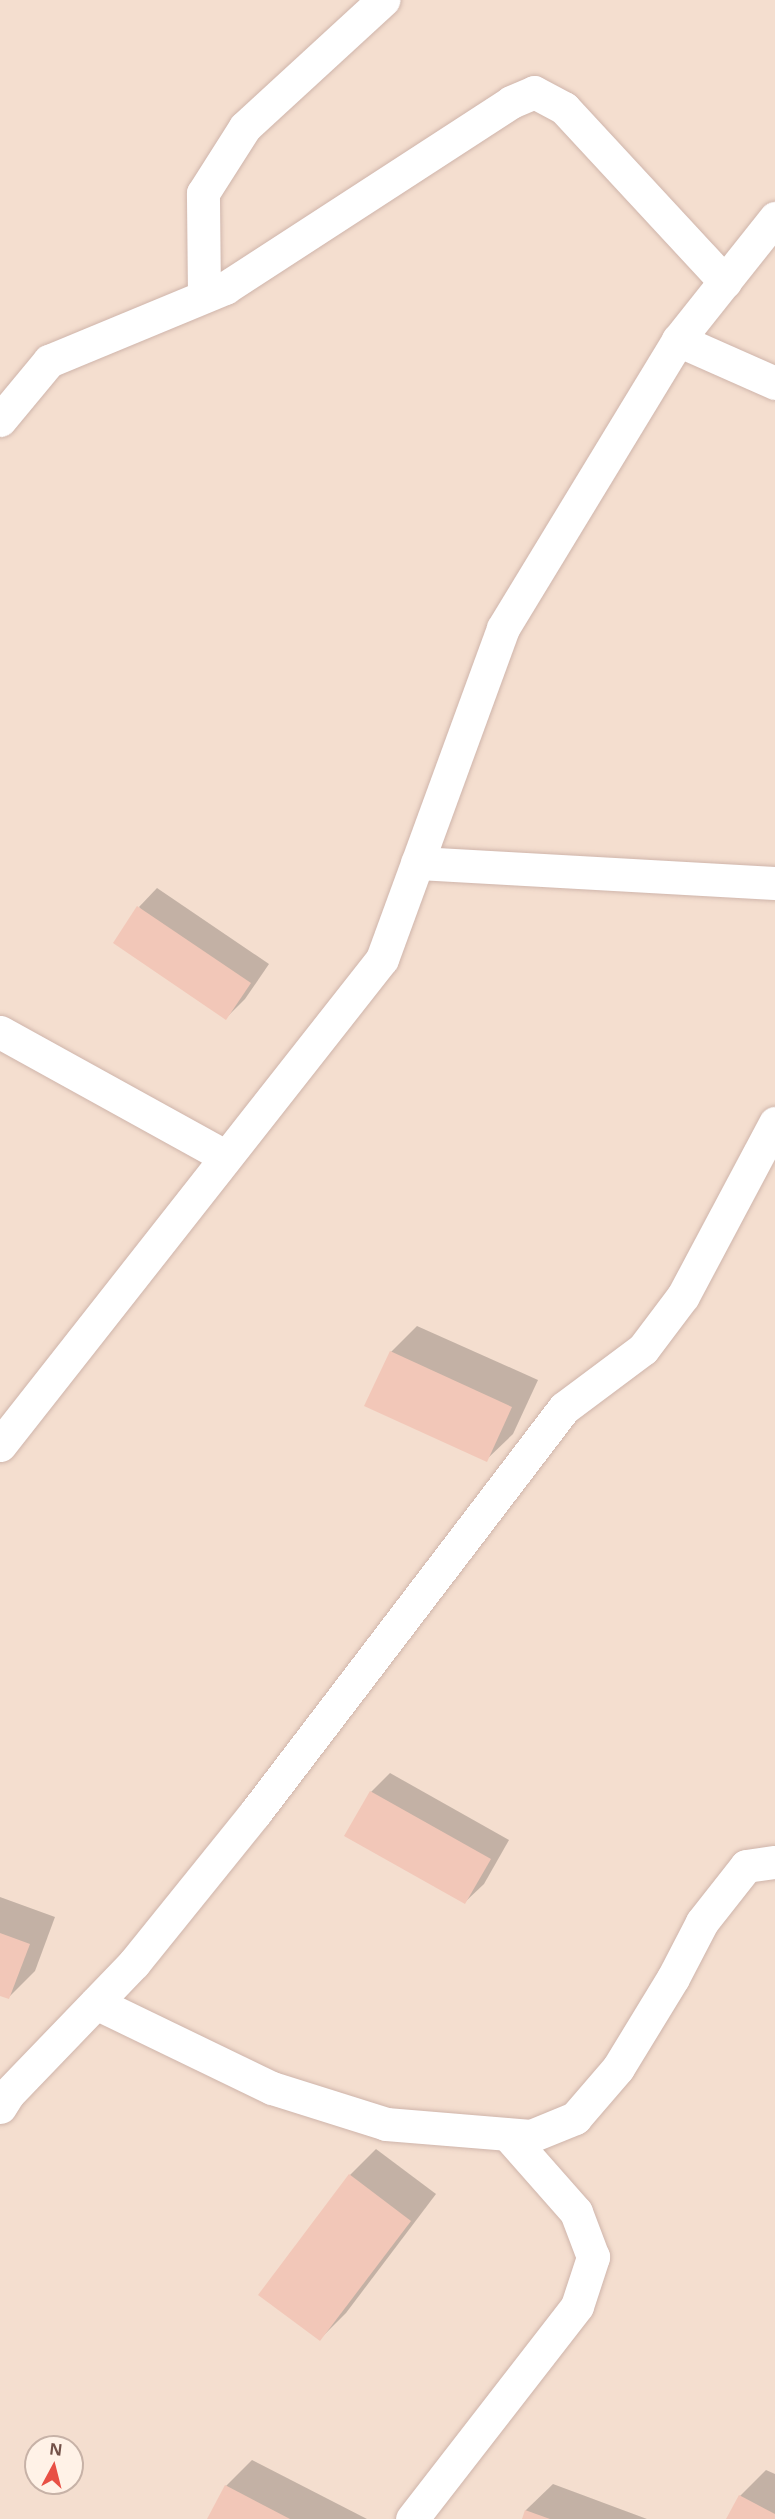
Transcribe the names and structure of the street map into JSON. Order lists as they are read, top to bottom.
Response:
{
  "north": "top"
}
